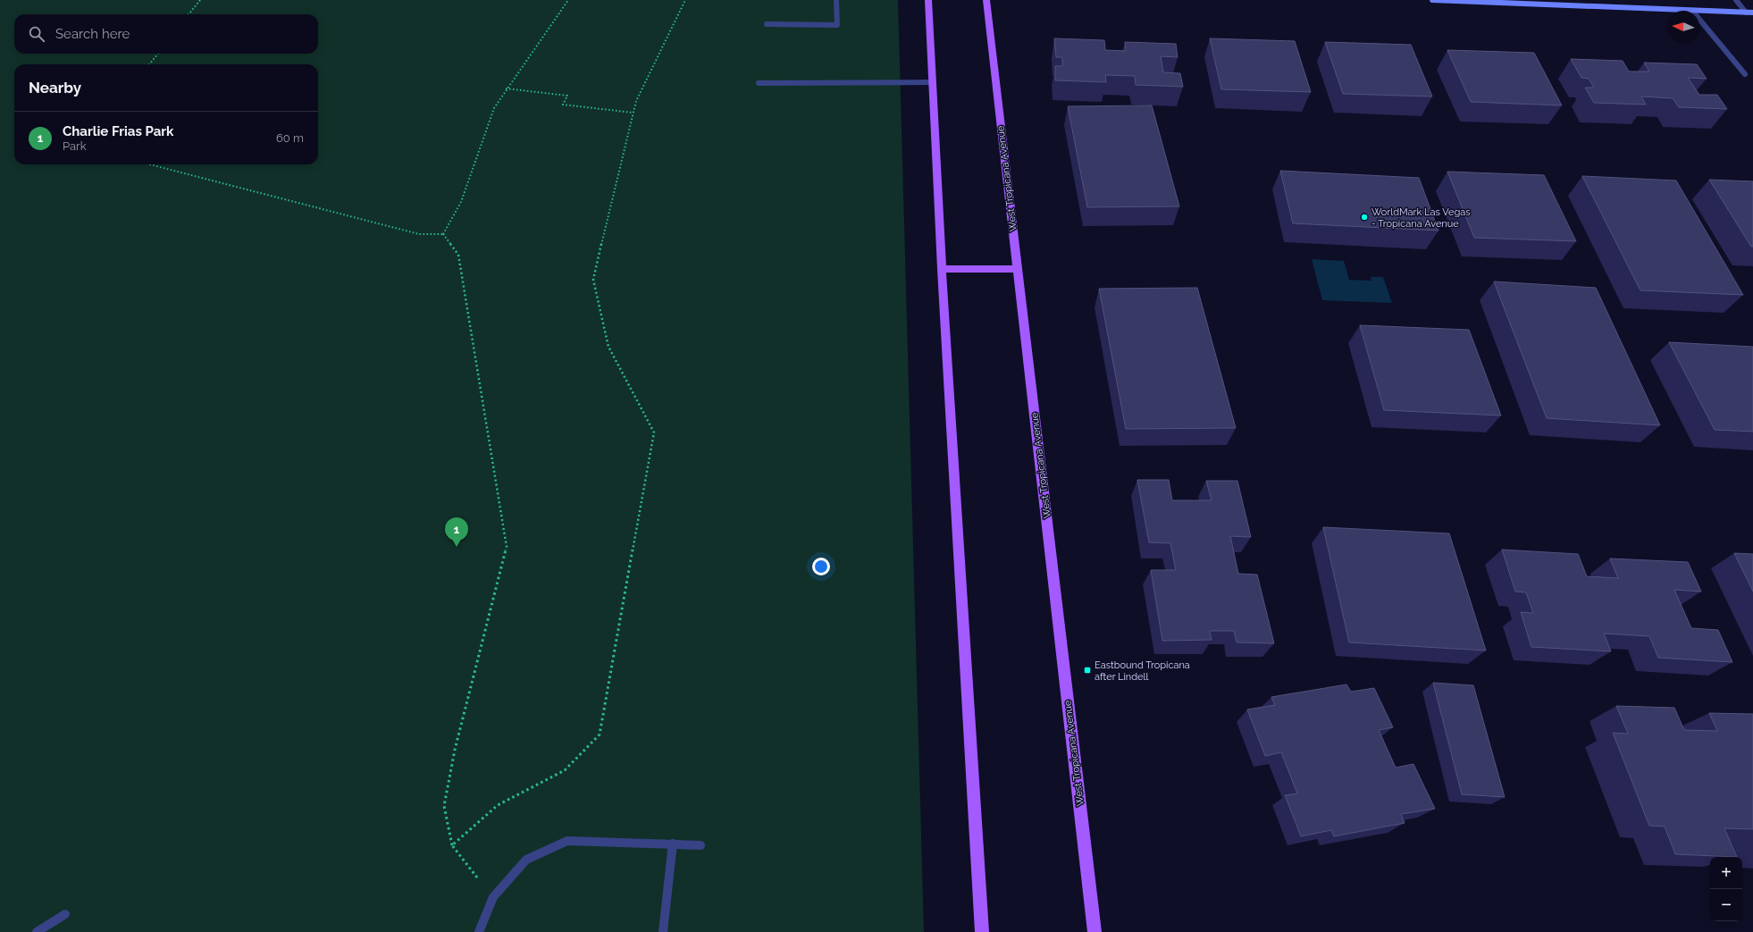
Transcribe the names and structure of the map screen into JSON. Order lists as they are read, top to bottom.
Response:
{
  "streets": {
    "main road": ["West Tropicana Avenue"]
  },
  "places": {
    "other": ["WorldMark Las Vegas - Tropicana Avenue"],
    "transit": ["Eastbound Tropicana after Lindell"]
  },
  "north": "left",
  "page": {
    "search": "Search here",
    "heading": "Nearby",
    "list": [
      {
        "mark": "1",
        "name": "Charlie Frias Park",
        "note": "Park",
        "value": "60 m"
      }
    ],
    "pins": "1",
    "map_buttons": ["+", "−"]
  }
}
